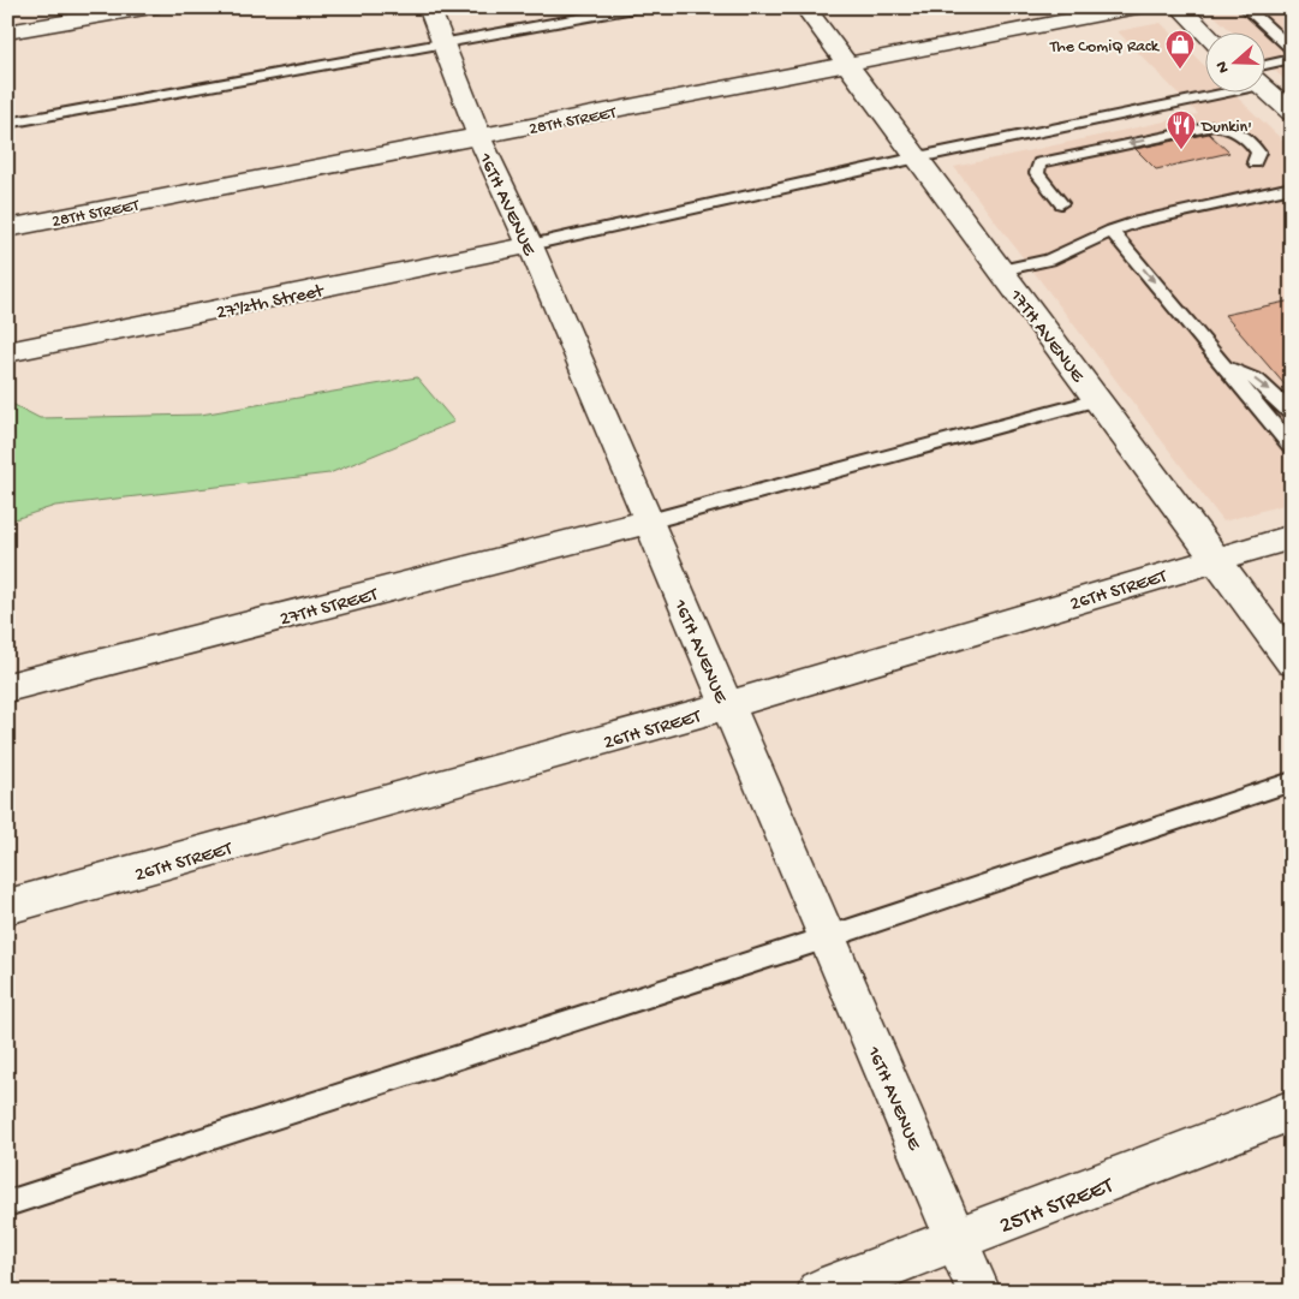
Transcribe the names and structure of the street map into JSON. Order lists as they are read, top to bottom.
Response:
{
  "streets": {
    "street": [
      "28TH STREET",
      "16TH AVENUE",
      "27½th Street",
      "17TH AVENUE",
      "26TH STREET",
      "27TH STREET",
      "25TH STREET"
    ]
  },
  "crossings": [
    ["28TH STREET", "16TH AVENUE"],
    ["28TH STREET", "17TH AVENUE"],
    ["16TH AVENUE", "27½th Street"],
    ["16TH AVENUE", "26TH STREET"],
    ["16TH AVENUE", "27TH STREET"],
    ["16TH AVENUE", "25TH STREET"],
    ["17TH AVENUE", "26TH STREET"]
  ],
  "places": {
    "shop": ["The ComiQ Rack"],
    "restaurant": ["Dunkin'"]
  },
  "north": "left"
}
